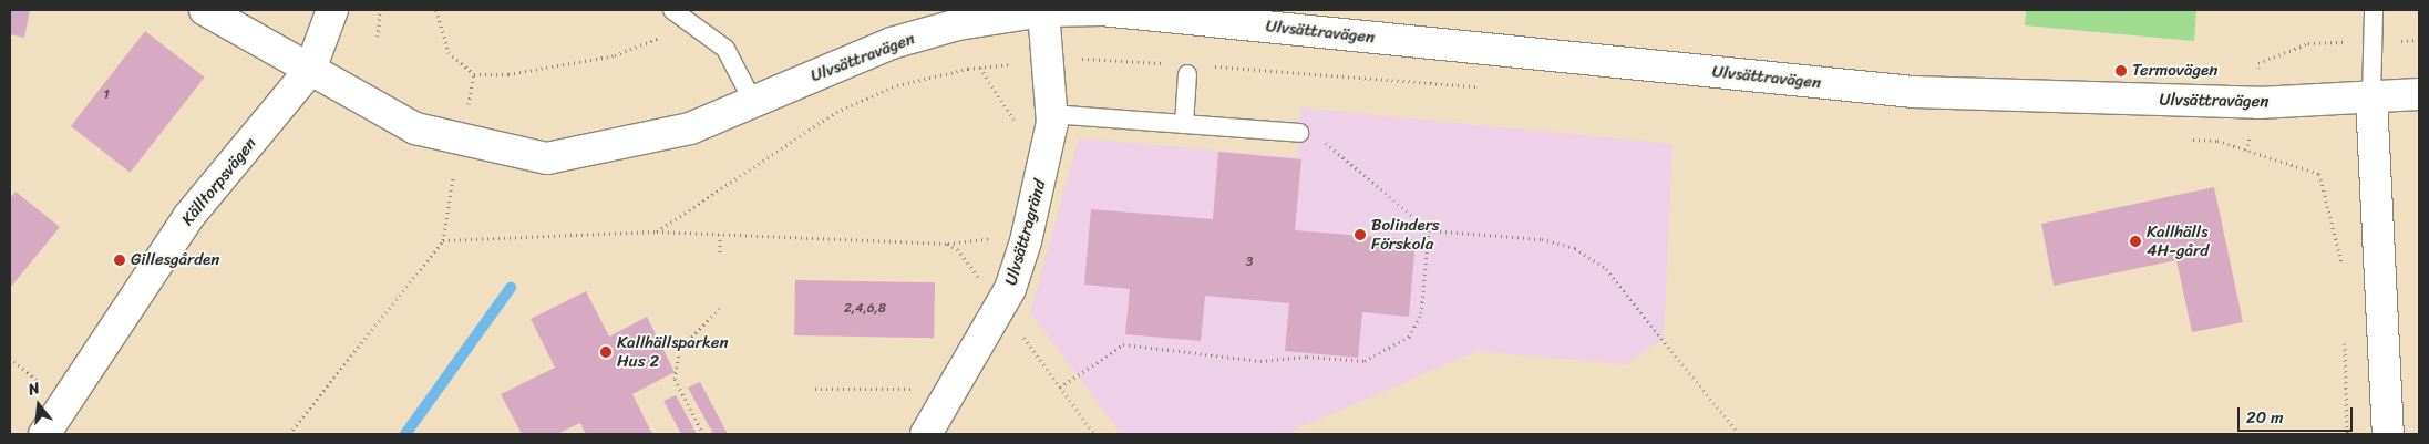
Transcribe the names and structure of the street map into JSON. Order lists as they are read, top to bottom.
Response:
{
  "streets": {
    "street": ["Ulvsättravägen", "Källtorpsvägen", "Ulvsättragränd"]
  },
  "crossings": [
    ["Ulvsättravägen", "Källtorpsvägen"],
    ["Ulvsättravägen", "Ulvsättragränd"]
  ],
  "places": [
    "Termovägen",
    "Bolinders Förskola",
    "Kallhälls 4H-gård",
    "Gillesgården",
    "Kallhällsparken Hus 2"
  ],
  "house_numbers": ["1", "3", "2,4,6,8"],
  "scale_bar": "20 m",
  "north": "top"
}
